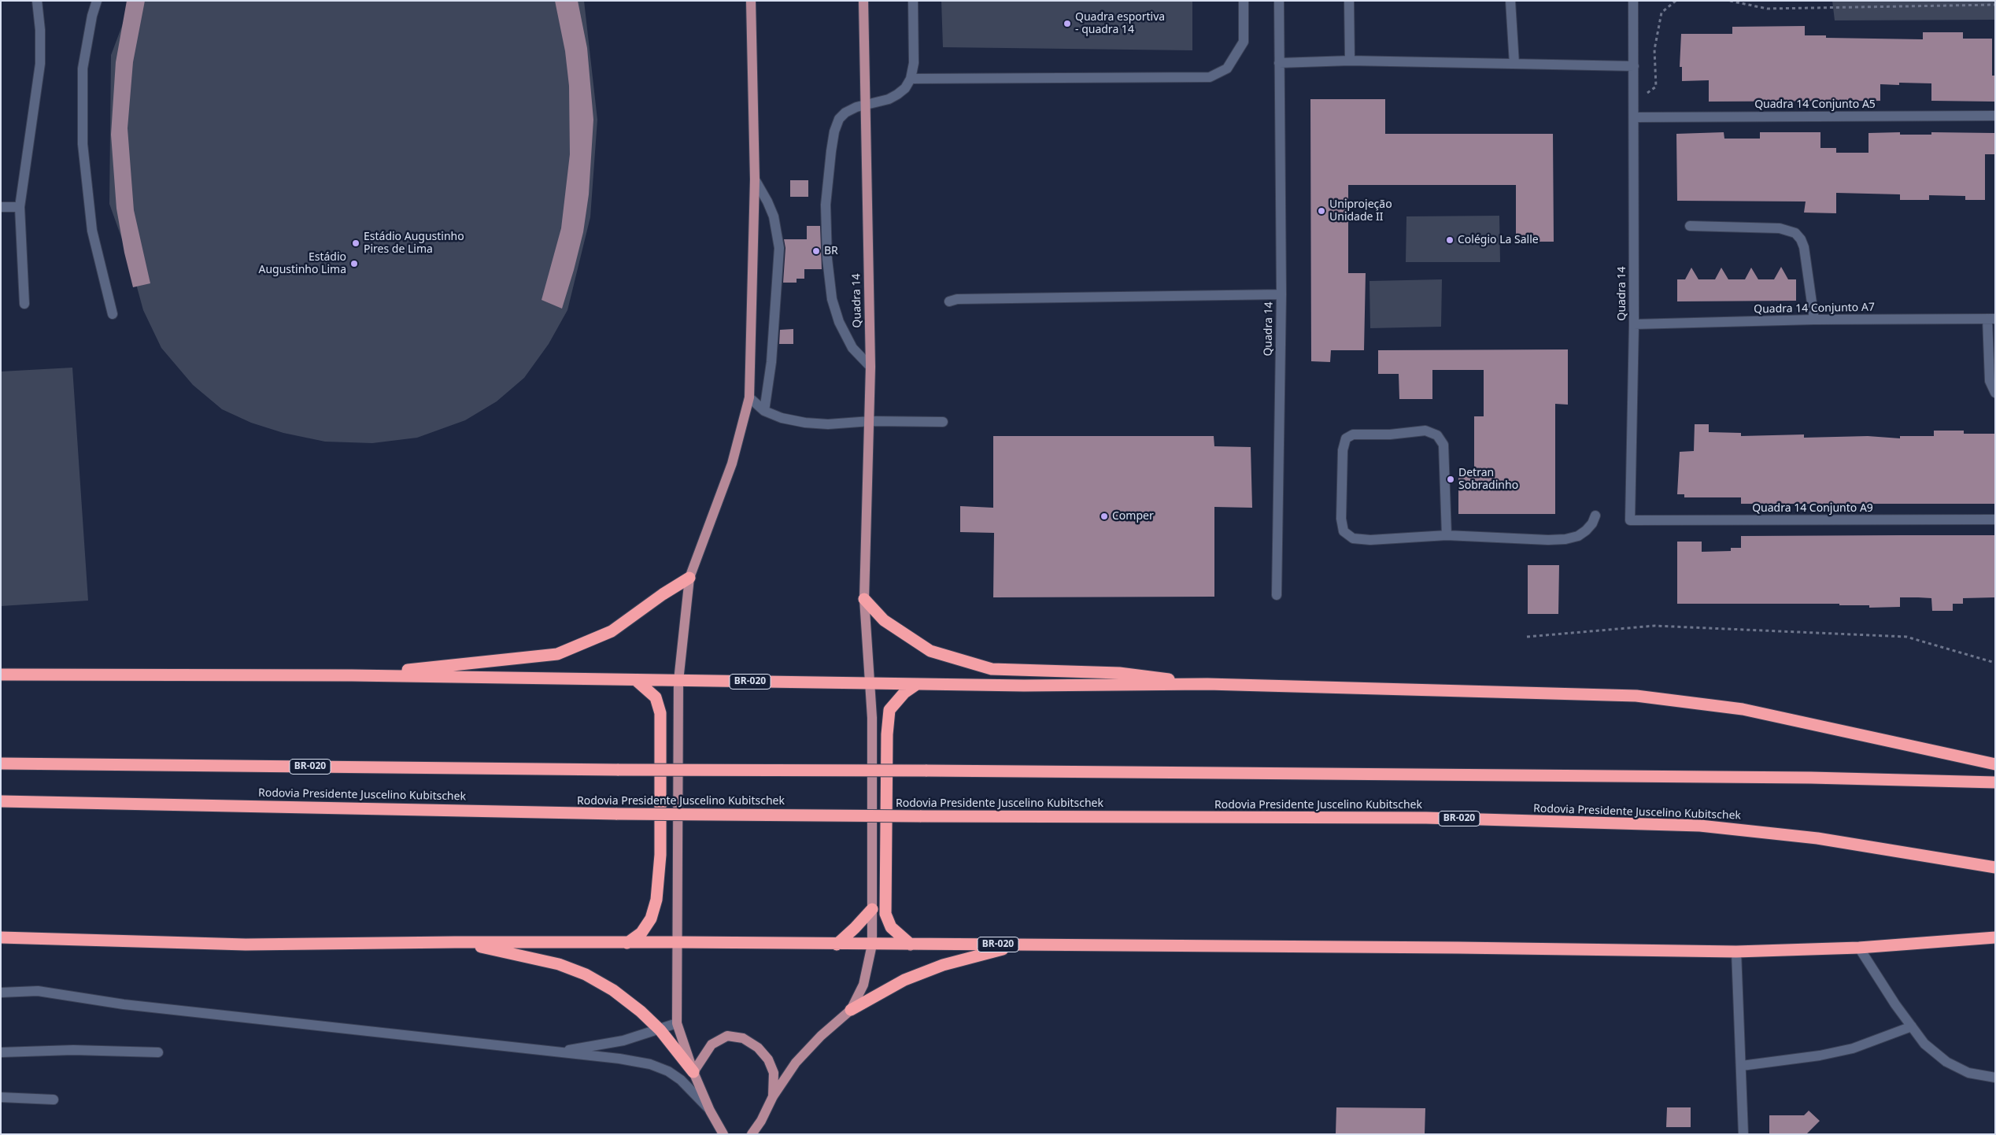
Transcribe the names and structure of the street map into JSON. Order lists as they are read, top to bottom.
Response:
{
  "streets": {
    "highway": ["BR-020", "Rodovia Presidente Juscelino Kubitschek"],
    "main road": ["Quadra 14"],
    "street": ["Quadra 14 Conjunto A5", "Quadra 14 Conjunto A7", "Quadra 14 Conjunto A9"]
  },
  "crossings": [
    ["Quadra 14 Conjunto A5", "Quadra 14"],
    ["Quadra 14", "Quadra 14 Conjunto A7"],
    ["Quadra 14", "Quadra 14 Conjunto A9"],
    ["Quadra 14", "BR-020"]
  ],
  "places": [
    "Quadra esportiva - quadra 14",
    "Uniprojeção Unidade II",
    "Colégio La Salle",
    "Estádio Augustinho Pires de Lima",
    "BR",
    "Estádio Augustinho Lima",
    "Detran Sobradinho",
    "Comper"
  ]
}
